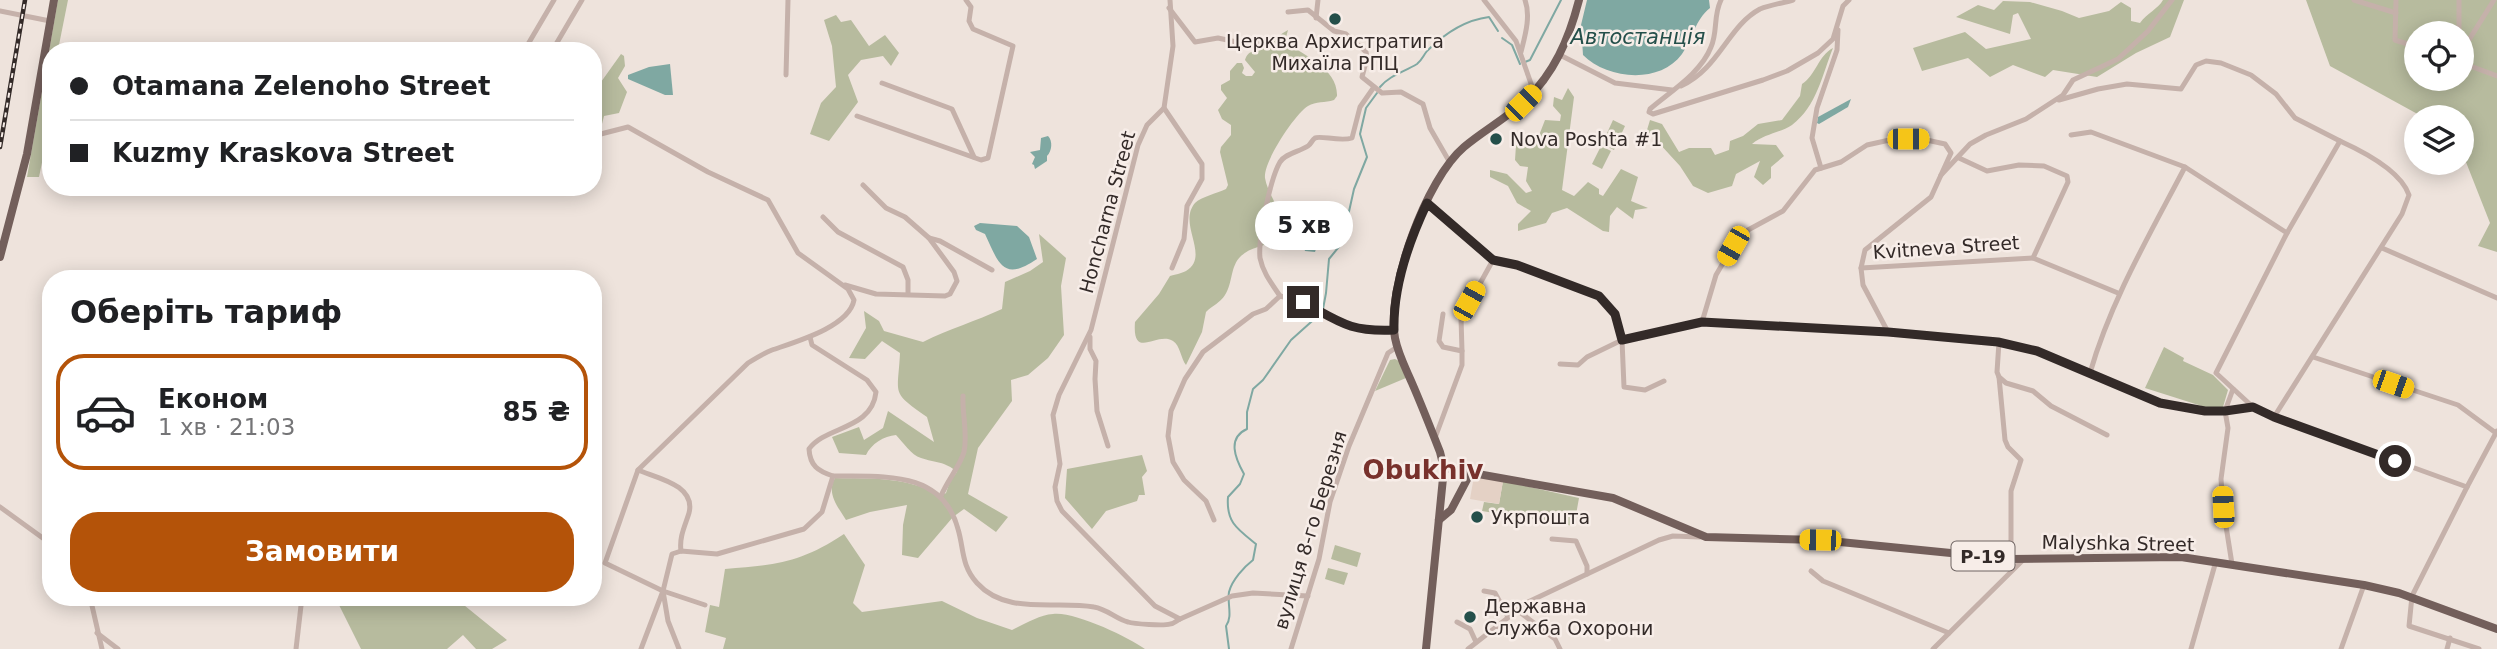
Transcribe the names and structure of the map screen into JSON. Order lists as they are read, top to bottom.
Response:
{
  "streets": {
    "main road": ["Malyshka Street", "Р-19"],
    "street": ["Honcharna Street", "Kvitneva Street", "вулиця 8-го Березня"]
  },
  "districts": ["Obukhiv"],
  "water": ["Автостанція"],
  "places": [
    "Церква Архистратига Михаїла РПЦ",
    "Nova Poshta #1",
    "Укрпошта",
    "Державна Служба Охорони"
  ],
  "page": {
    "banner": ["Otamana Zelenoho Street", "Kuzmy Kraskova Street"],
    "bubble": "5 хв",
    "heading": "Оберіть тариф",
    "list": [
      {
        "name": "Економ",
        "note": "1 хв · 21:03",
        "value": "85 ₴"
      }
    ],
    "buttons": "Замовити"
  }
}
